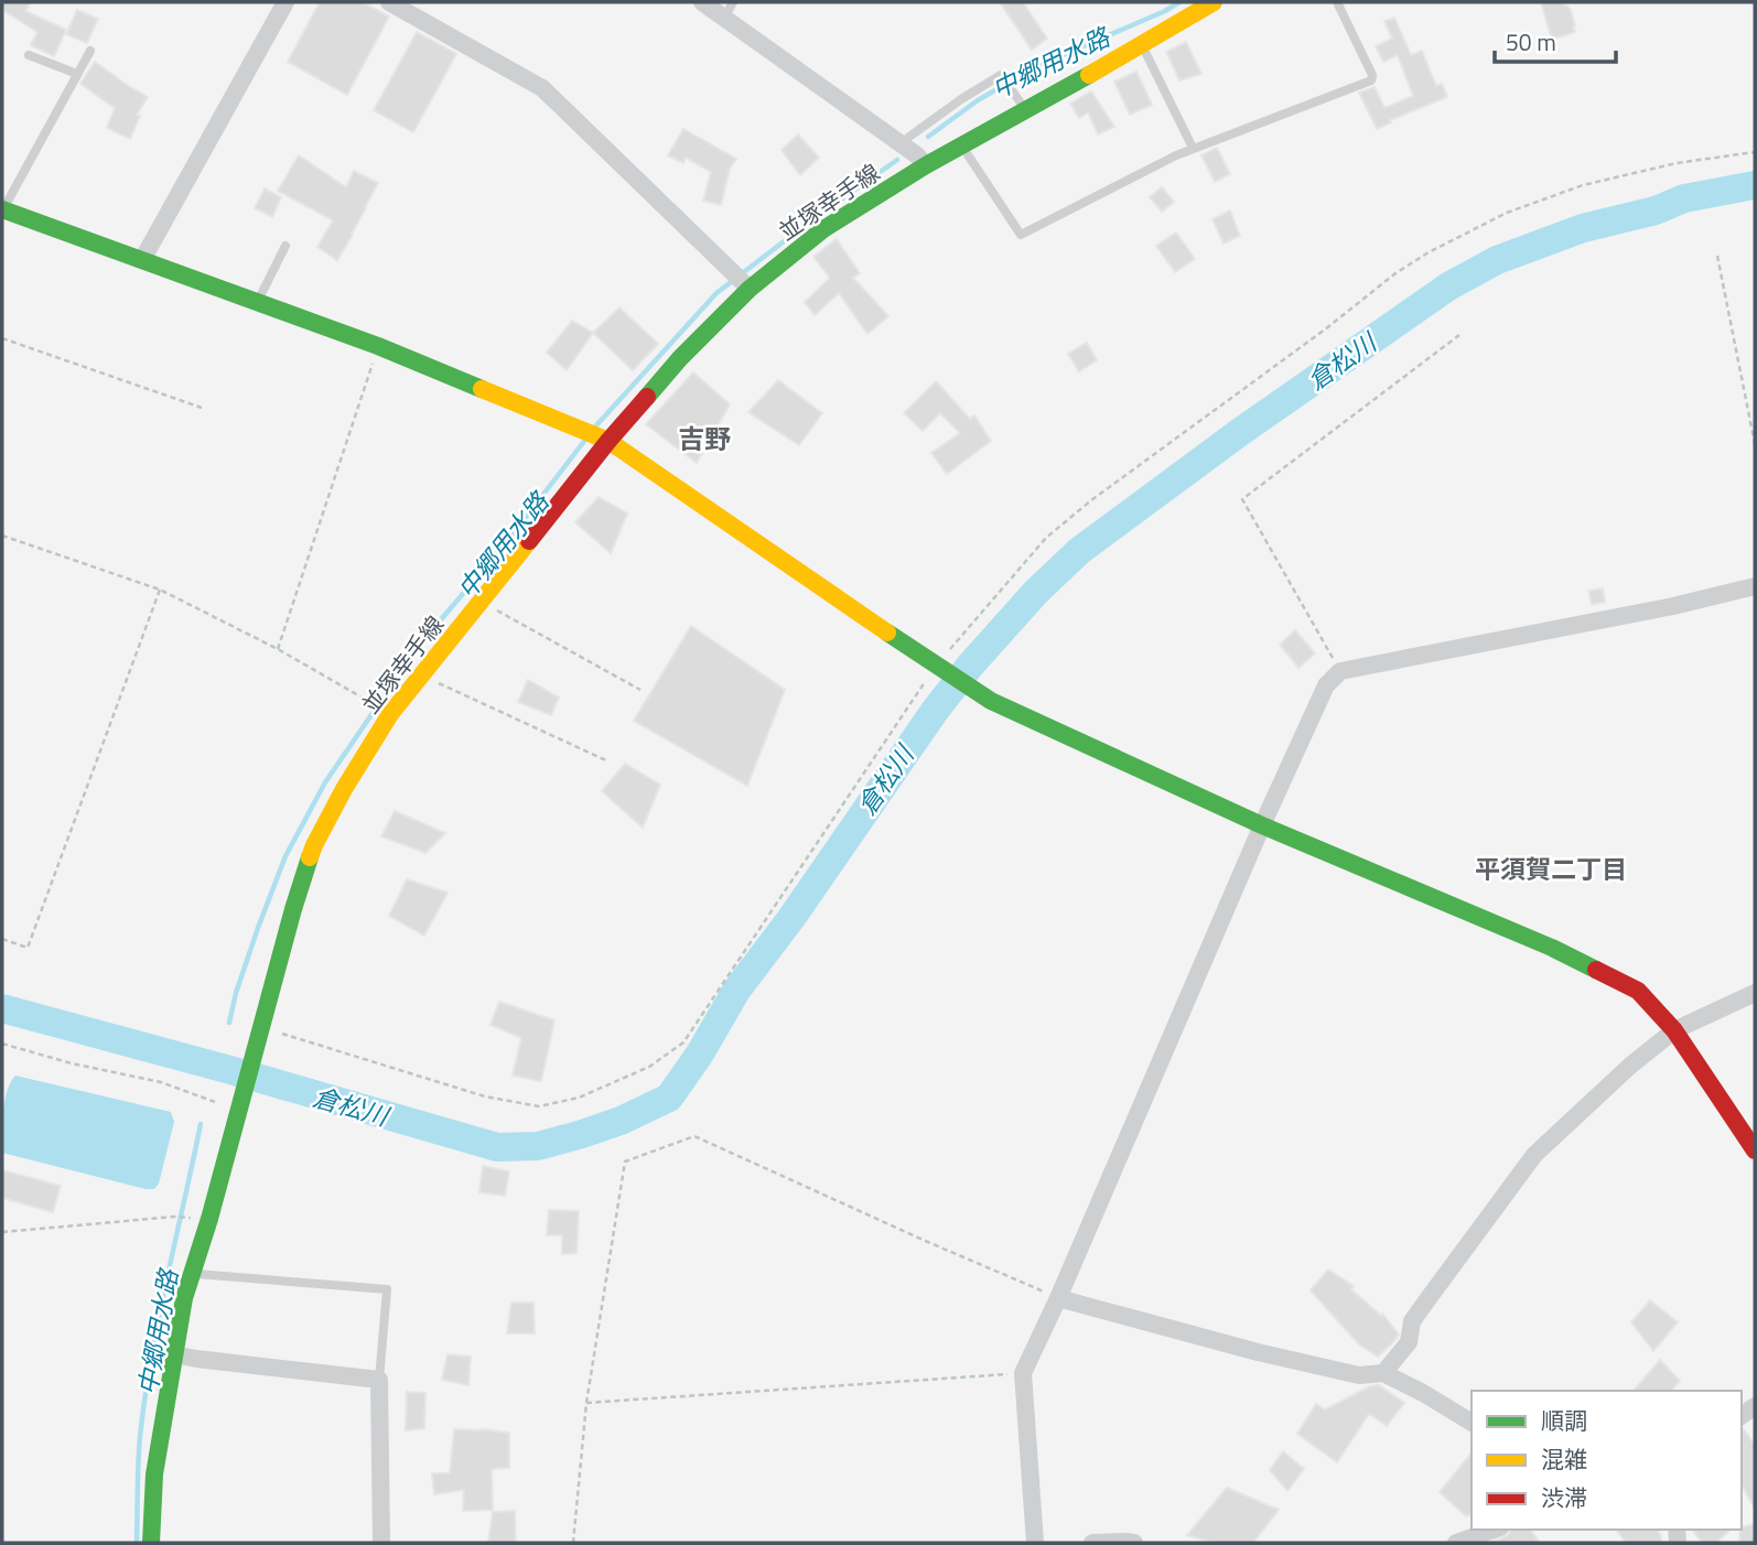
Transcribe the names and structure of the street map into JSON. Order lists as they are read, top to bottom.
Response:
{
  "streets": {
    "street": ["並塚幸手線"]
  },
  "districts": ["吉野", "平須賀二丁目"],
  "water": ["中郷用水路", "倉松川"],
  "legend": ["順調", "混雑", "渋滞"],
  "scale_bar": "50 m"
}
